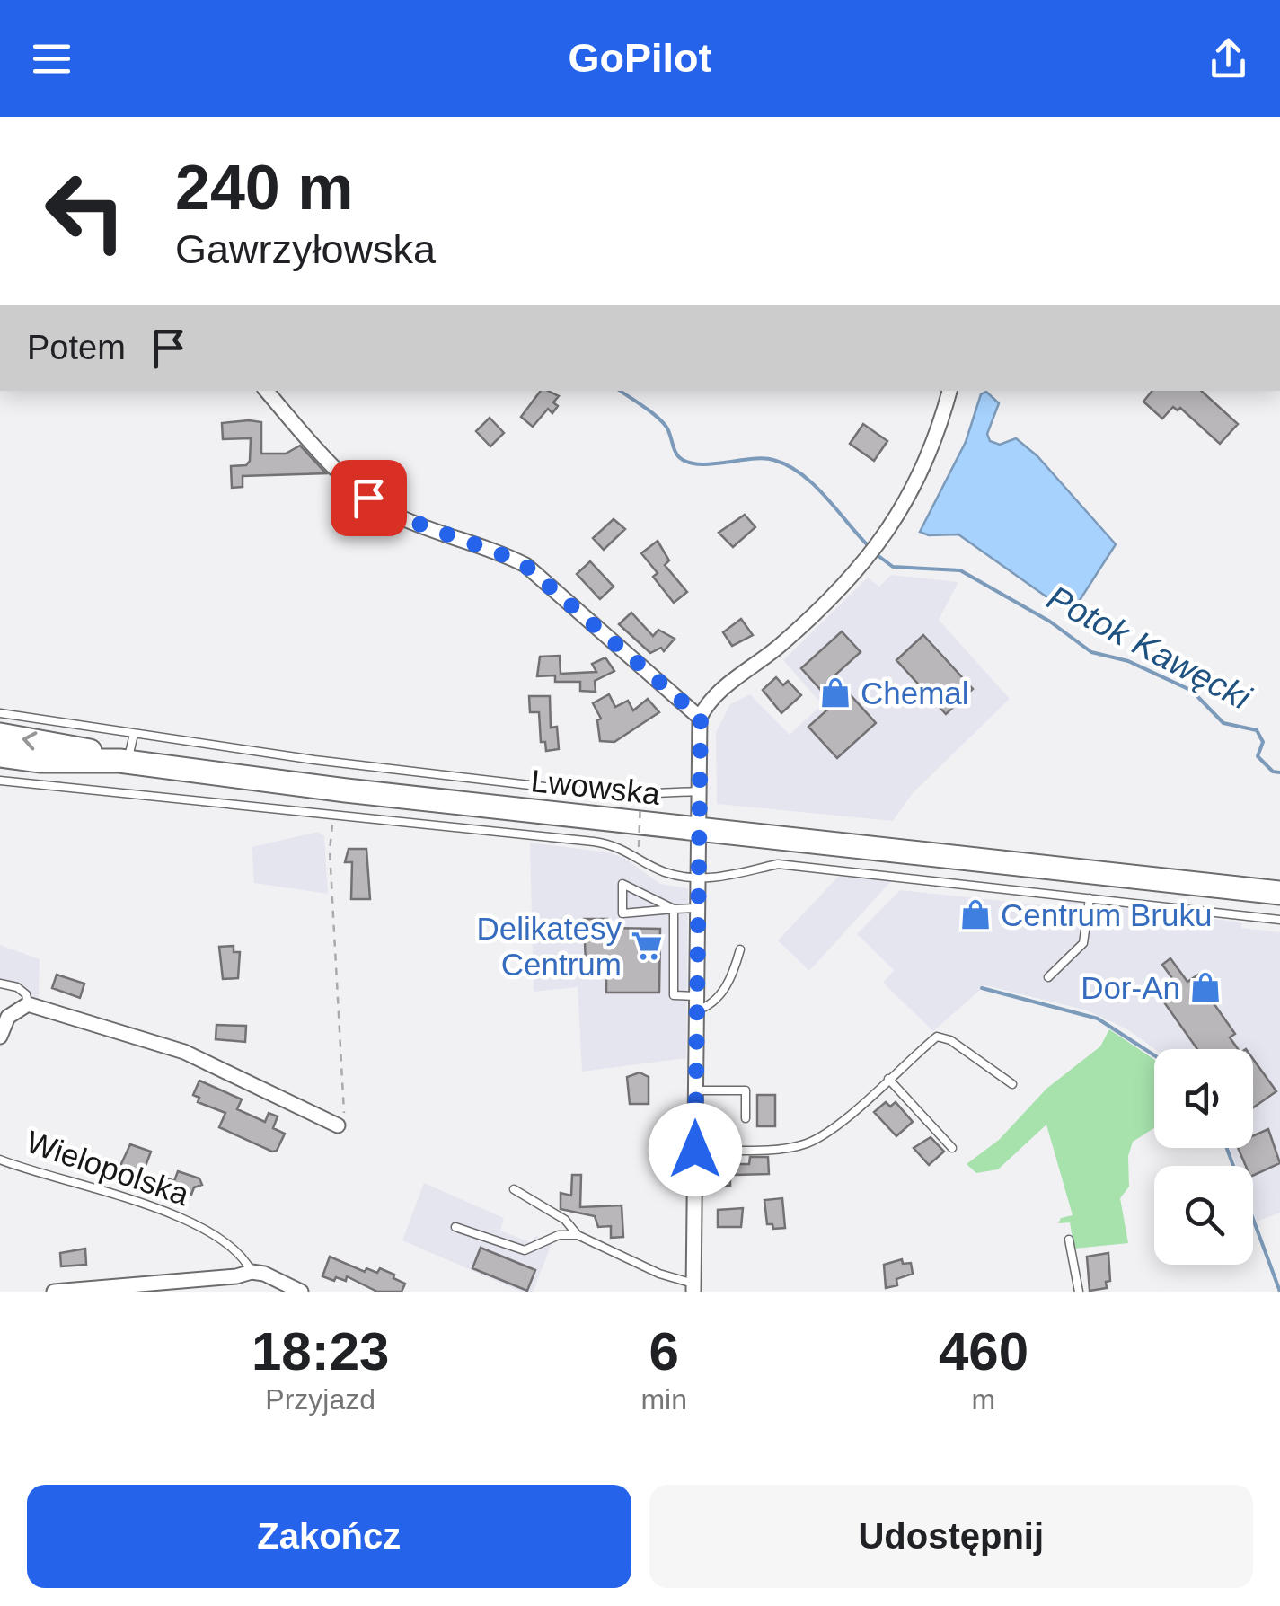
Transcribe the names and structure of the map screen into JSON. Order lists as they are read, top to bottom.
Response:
{
  "streets": {
    "main road": ["Lwowska"],
    "lane": ["Wielopolska"]
  },
  "water": ["Potok Kawęcki"],
  "places": {
    "shop": ["Chemal", "Centrum Bruku", "Dor-An"],
    "supermarket": ["Delikatesy Centrum"]
  },
  "page": {
    "header": "GoPilot",
    "turn": ["240 m", "Gawrzyłowska"],
    "then": "Potem",
    "eta": [
      "18:23",
      "Przyjazd",
      "6",
      "min",
      "460",
      "m"
    ],
    "buttons": ["Zakończ", "Udostępnij"]
  }
}
